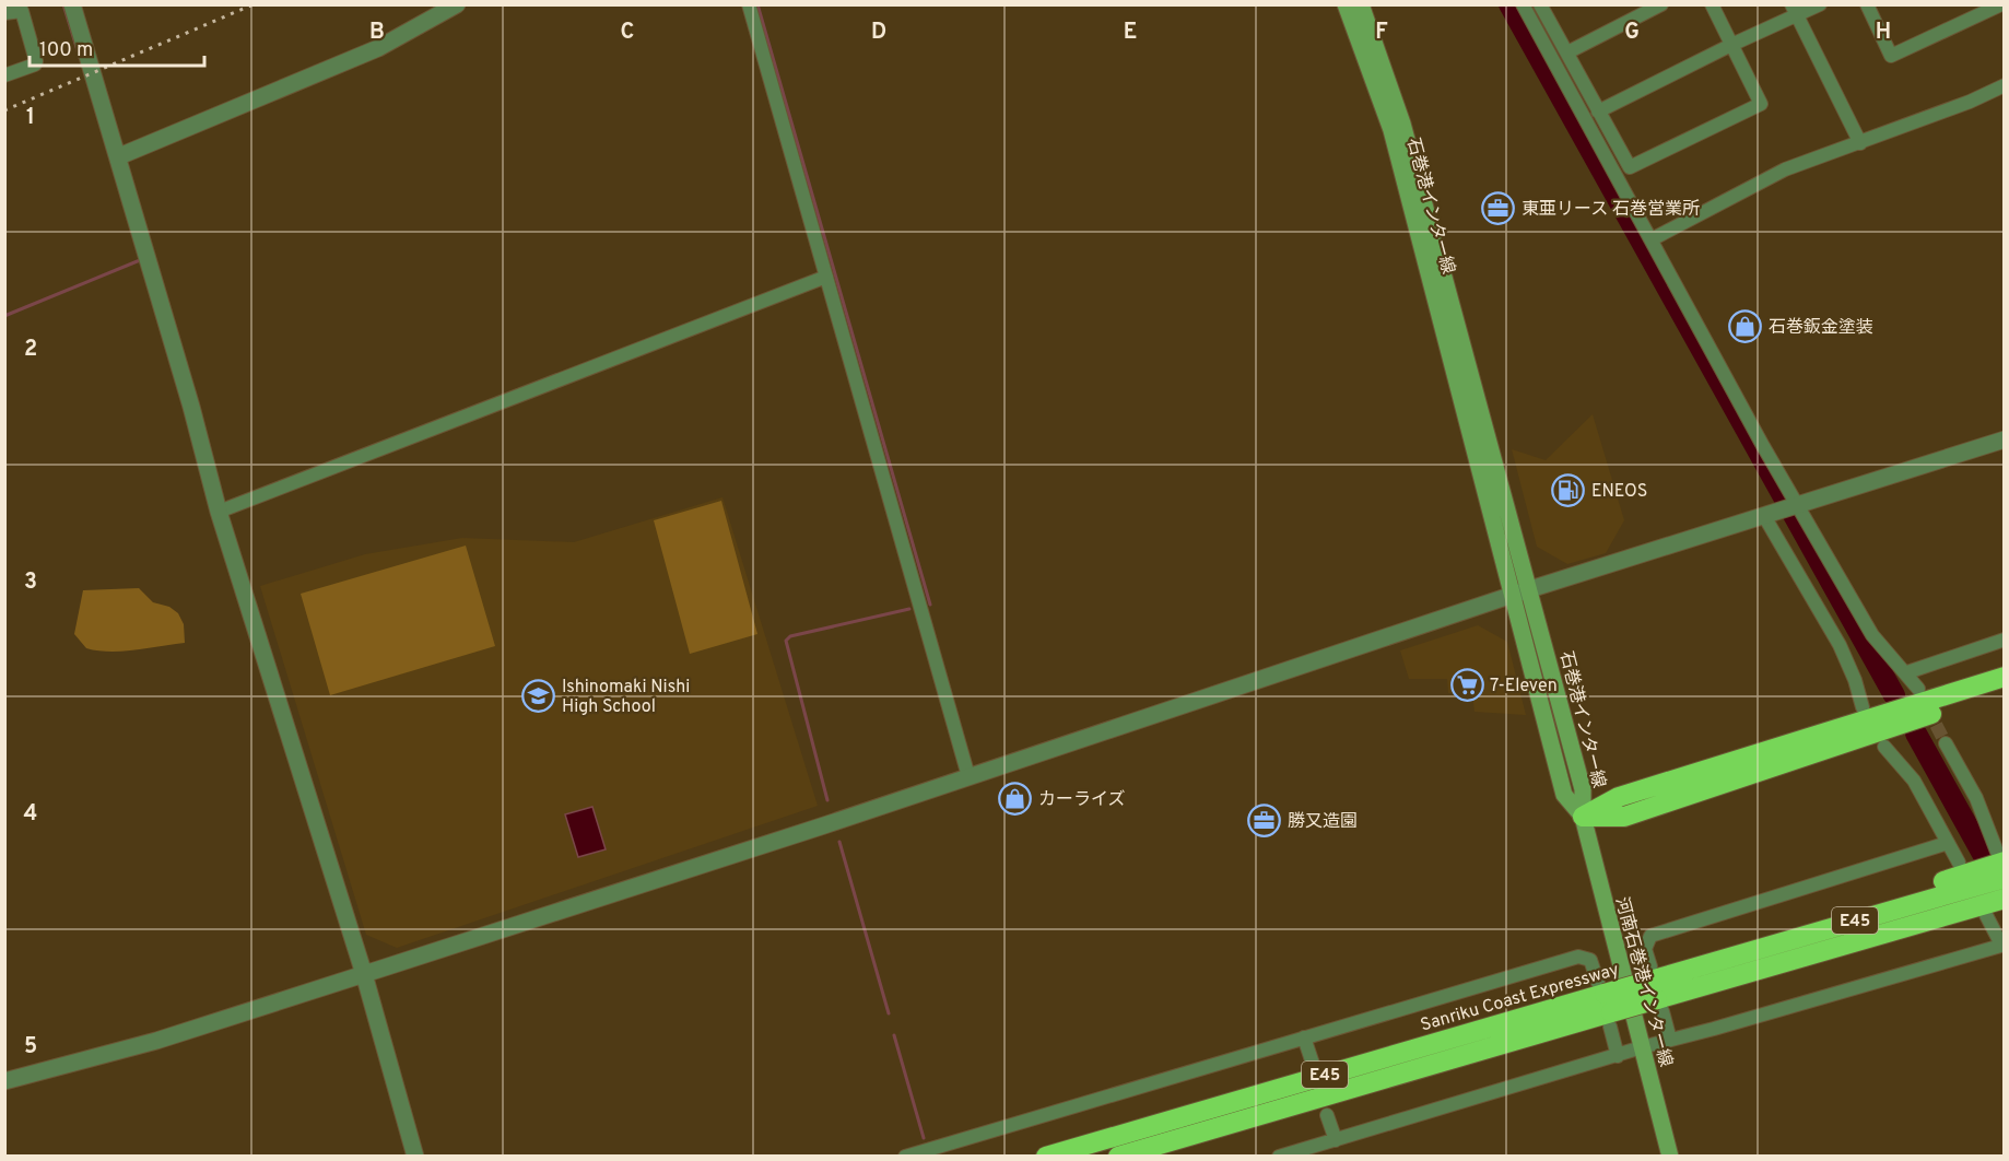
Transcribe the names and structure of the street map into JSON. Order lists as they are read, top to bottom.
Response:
{
  "streets": {
    "highway": ["E45", "Sanriku Coast Expressway"],
    "main road": ["石巻港インター線", "河南石巻港インター線"]
  },
  "crossings": [
    ["石巻港インター線", "河南石巻港インター線"]
  ],
  "places": {
    "office": ["東亜リース 石巻営業所", "勝又造園"],
    "shop": ["石巻鈑金塗装", "カーライズ"],
    "fuel station": ["ENEOS"],
    "supermarket": ["7-Eleven"],
    "school or university": ["Ishinomaki Nishi High School"]
  },
  "scale_bar": "100 m",
  "grid": {
    "columns": [
      "B",
      "C",
      "D",
      "E",
      "F",
      "G",
      "H"
    ],
    "rows": [
      "1",
      "2",
      "3",
      "4",
      "5"
    ]
  }
}
